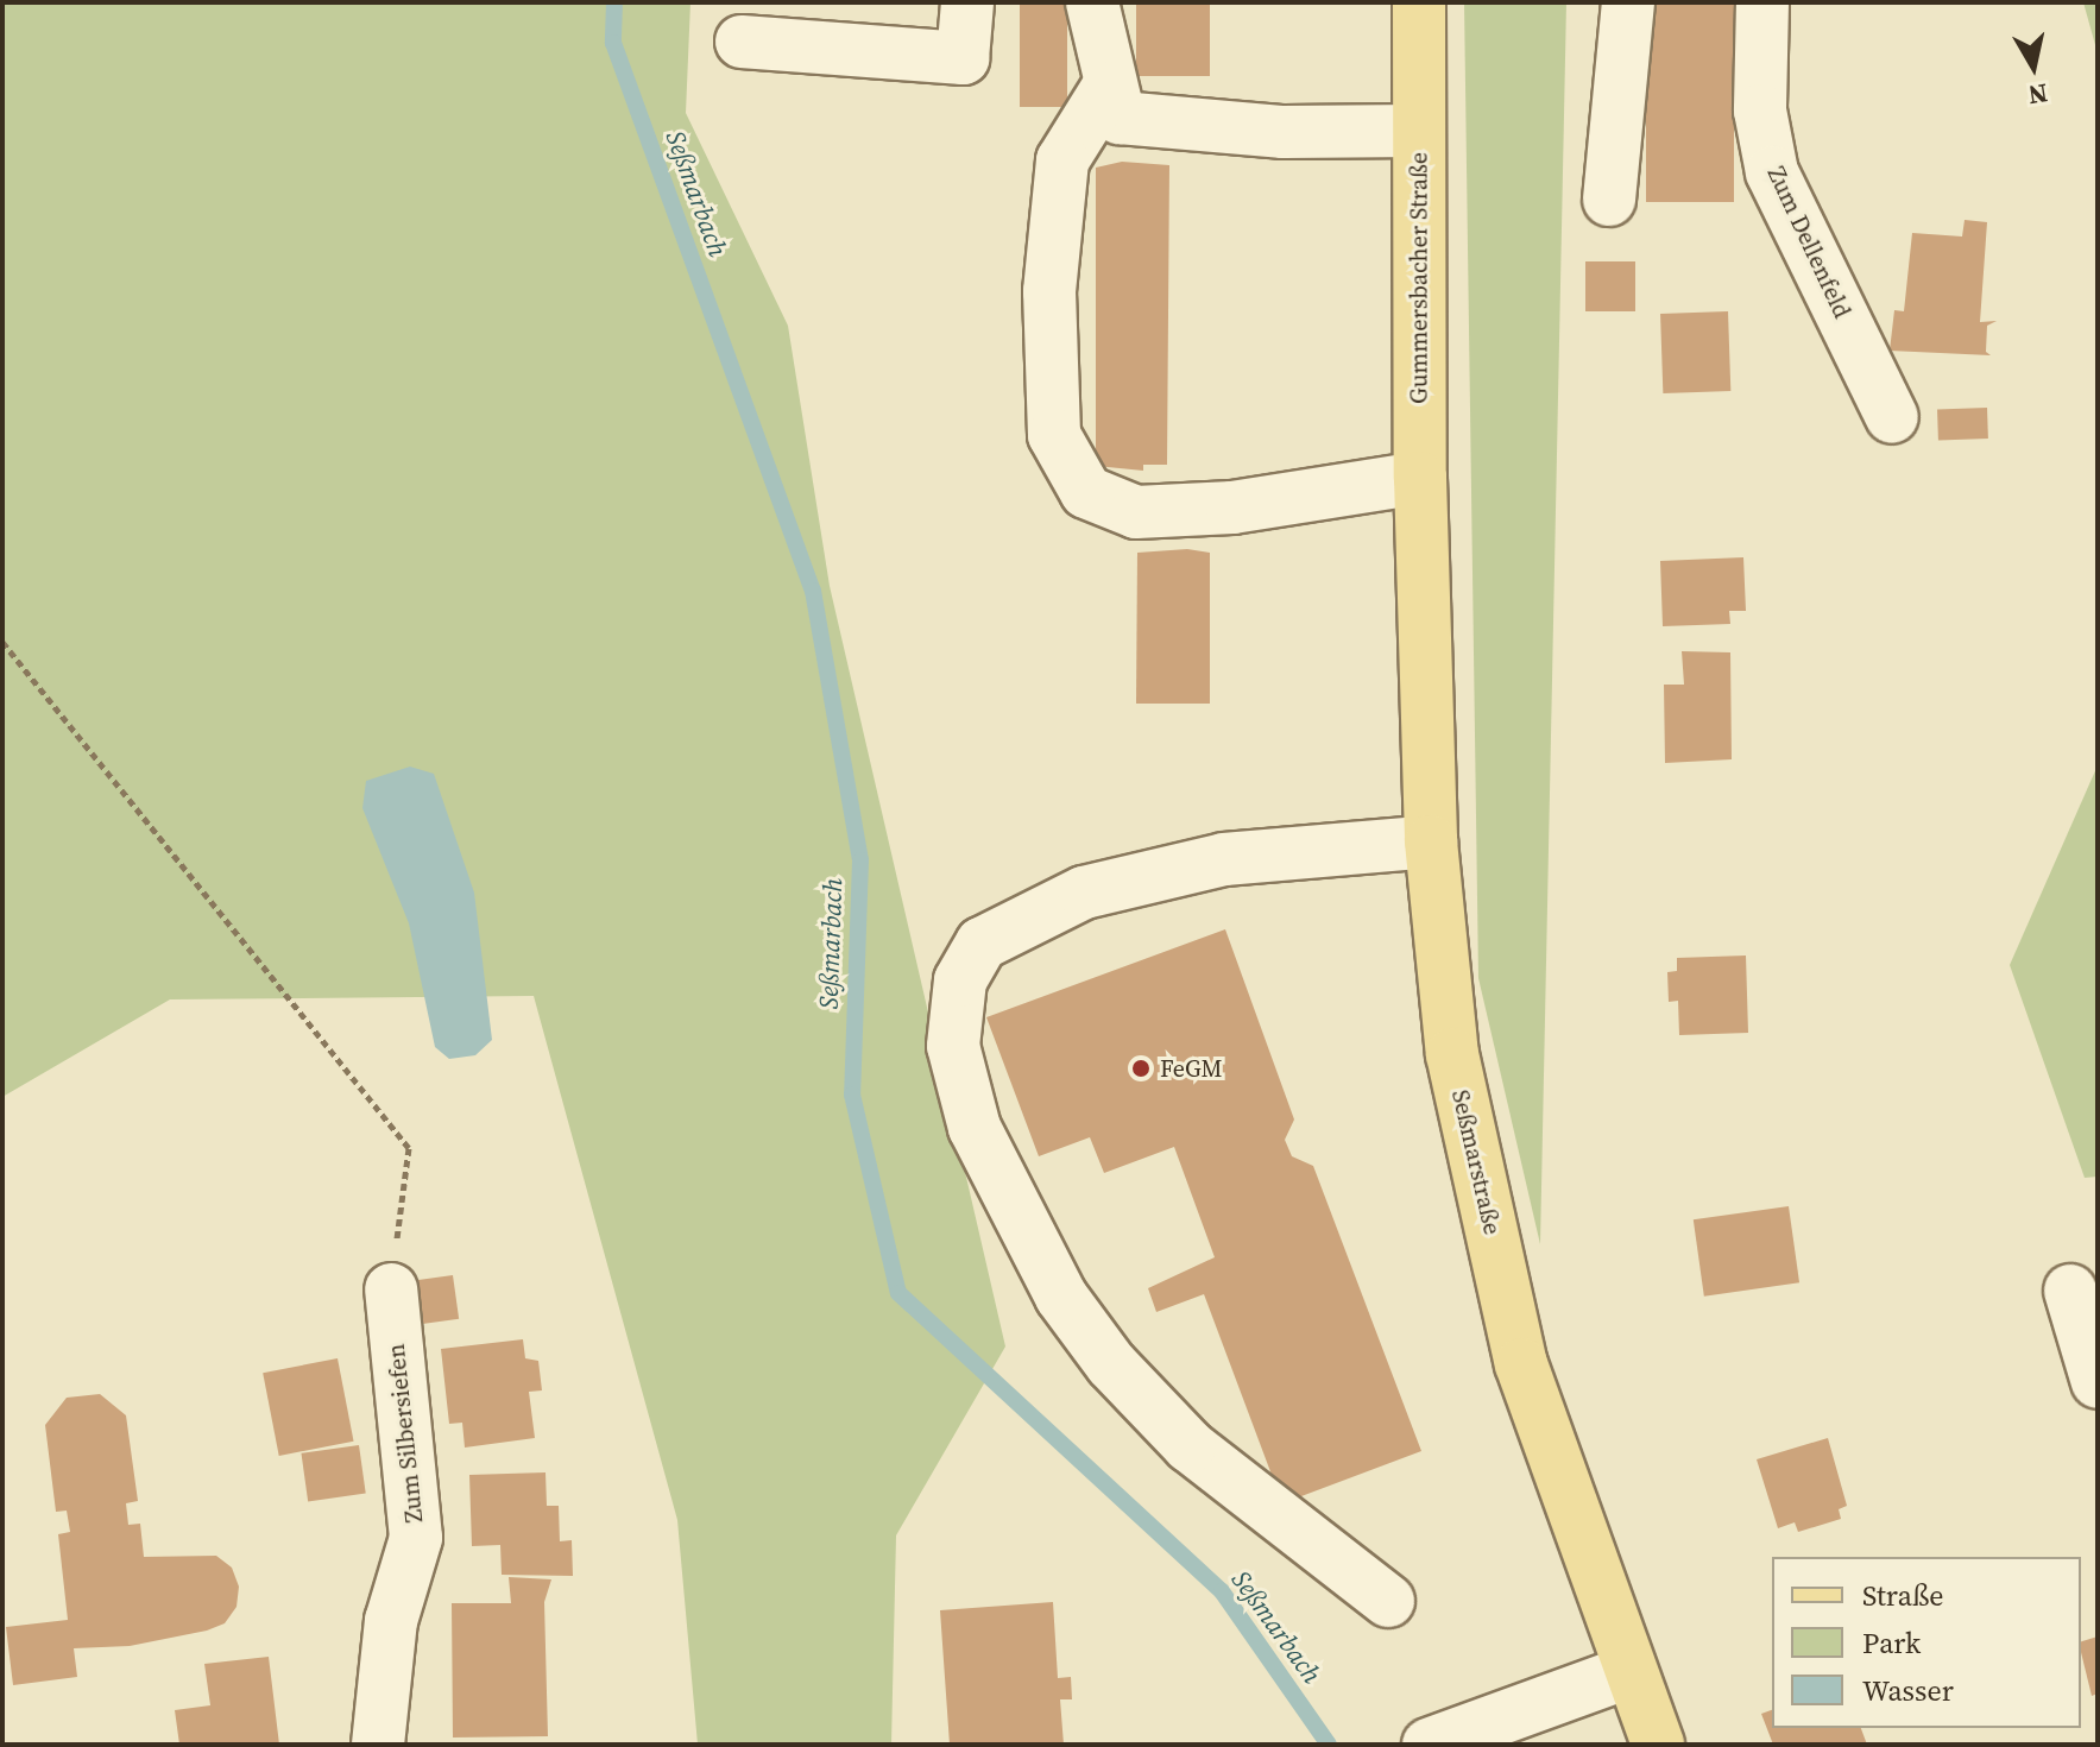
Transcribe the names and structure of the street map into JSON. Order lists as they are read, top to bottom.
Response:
{
  "streets": {
    "main road": ["Gummersbacher Straße", "Seßmarstraße"],
    "street": ["Zum Dellenfeld", "Zum Silbersiefen"]
  },
  "crossings": [
    ["Gummersbacher Straße", "Seßmarstraße"]
  ],
  "water": ["Seßmarbach"],
  "places": ["FeGM"],
  "legend": ["Straße", "Park", "Wasser"],
  "north": "bottom"
}
